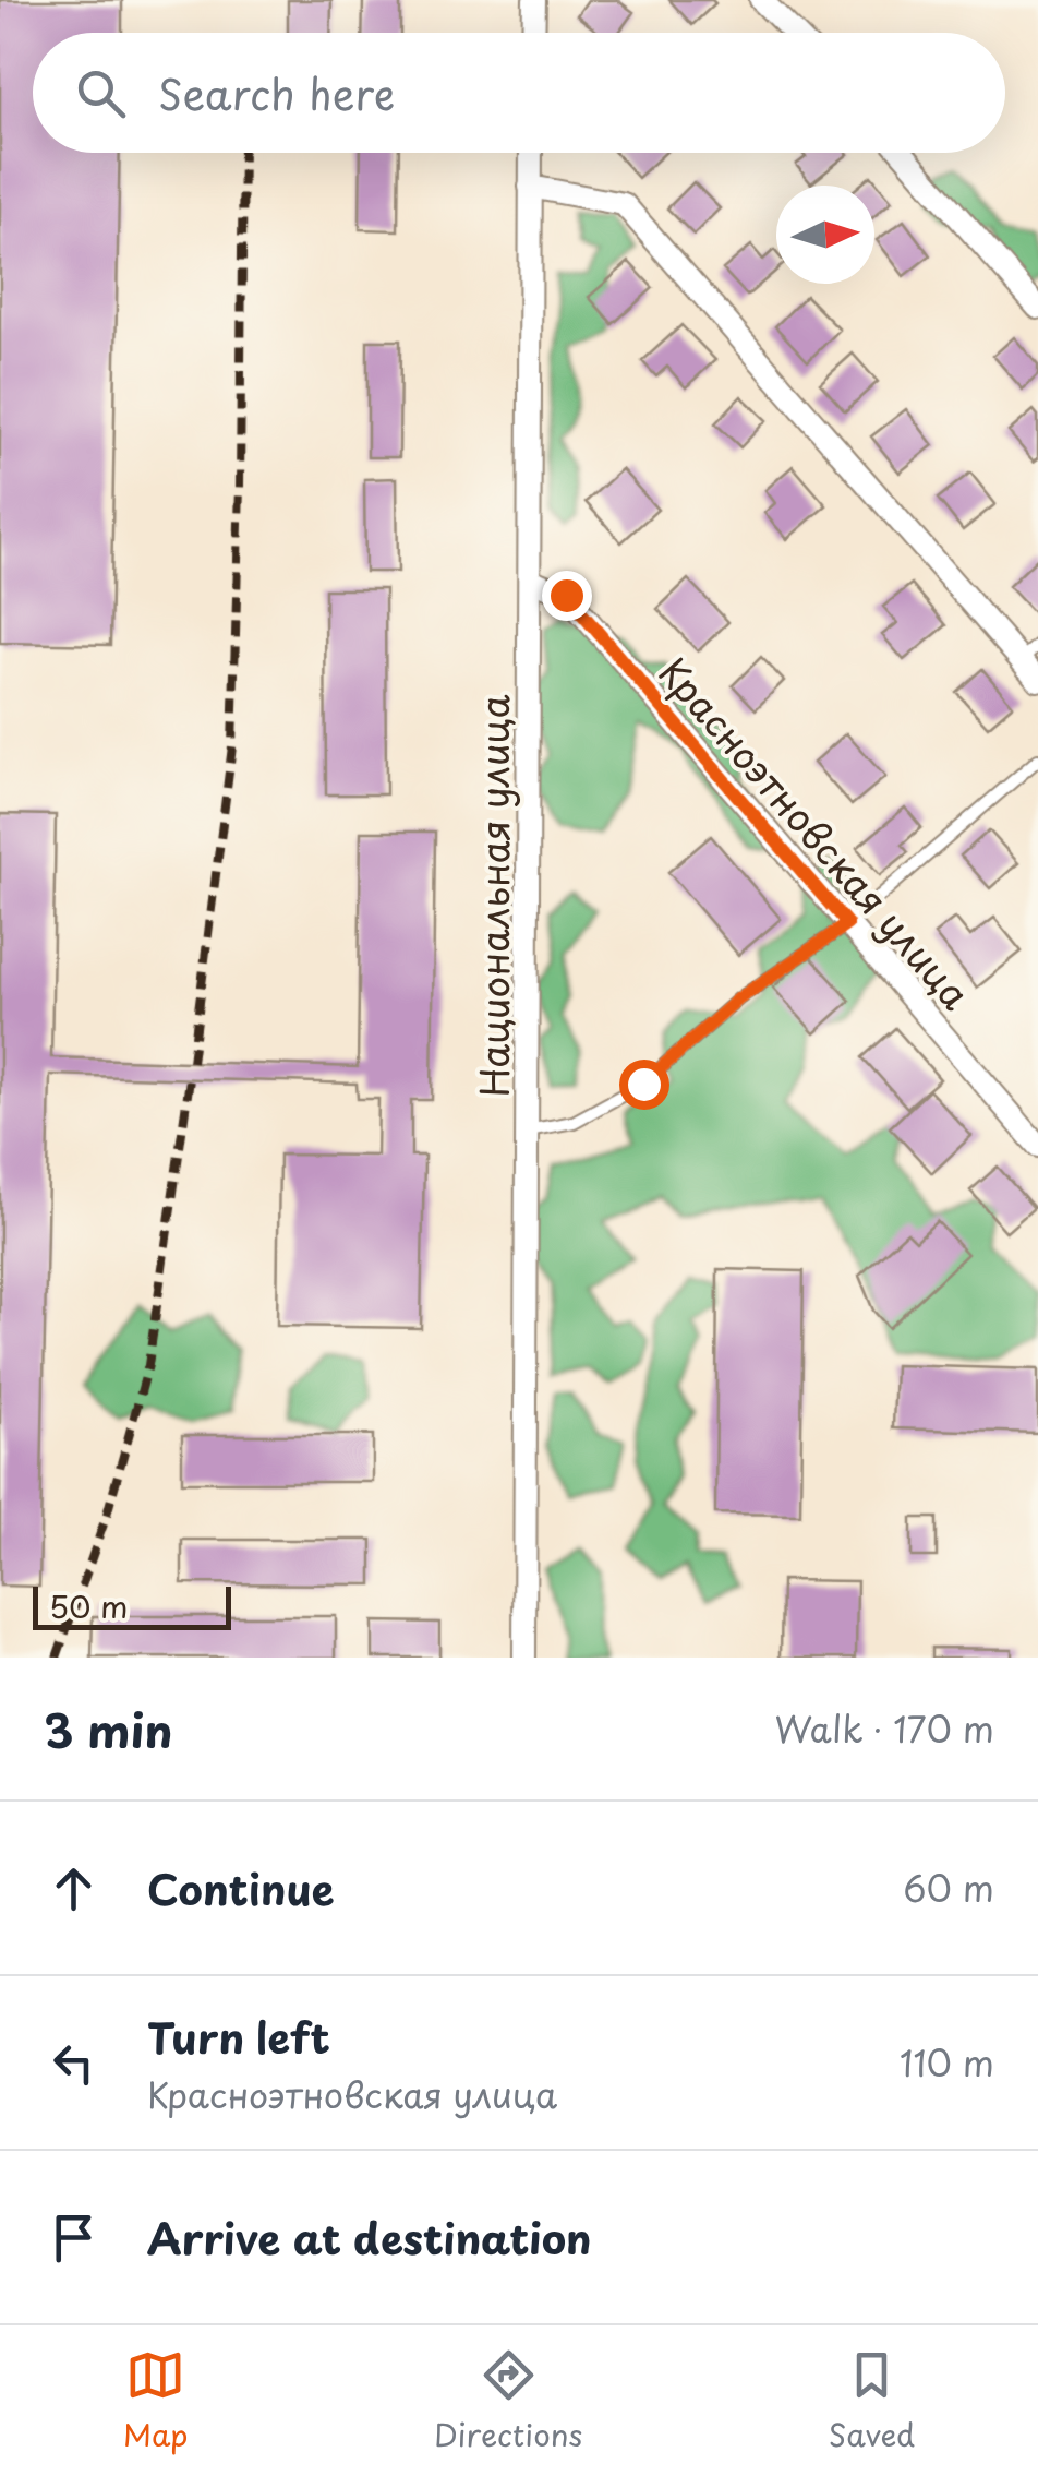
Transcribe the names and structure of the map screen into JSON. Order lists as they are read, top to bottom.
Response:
{
  "streets": {
    "street": ["Красноэтновская улица", "Национальная улица"]
  },
  "crossings": [
    ["Красноэтновская улица", "Национальная улица"]
  ],
  "scale_bar": "50 m",
  "north": "right",
  "page": {
    "search": "Search here",
    "scale": "50 m",
    "heading": ["3 min", "Walk · 170 m"],
    "list": [
      ["Continue", "60 m"],
      ["Turn left", "Красноэтновская улица", "110 m"],
      "Arrive at destination"
    ],
    "nav": ["Map", "Directions", "Saved"]
  }
}
